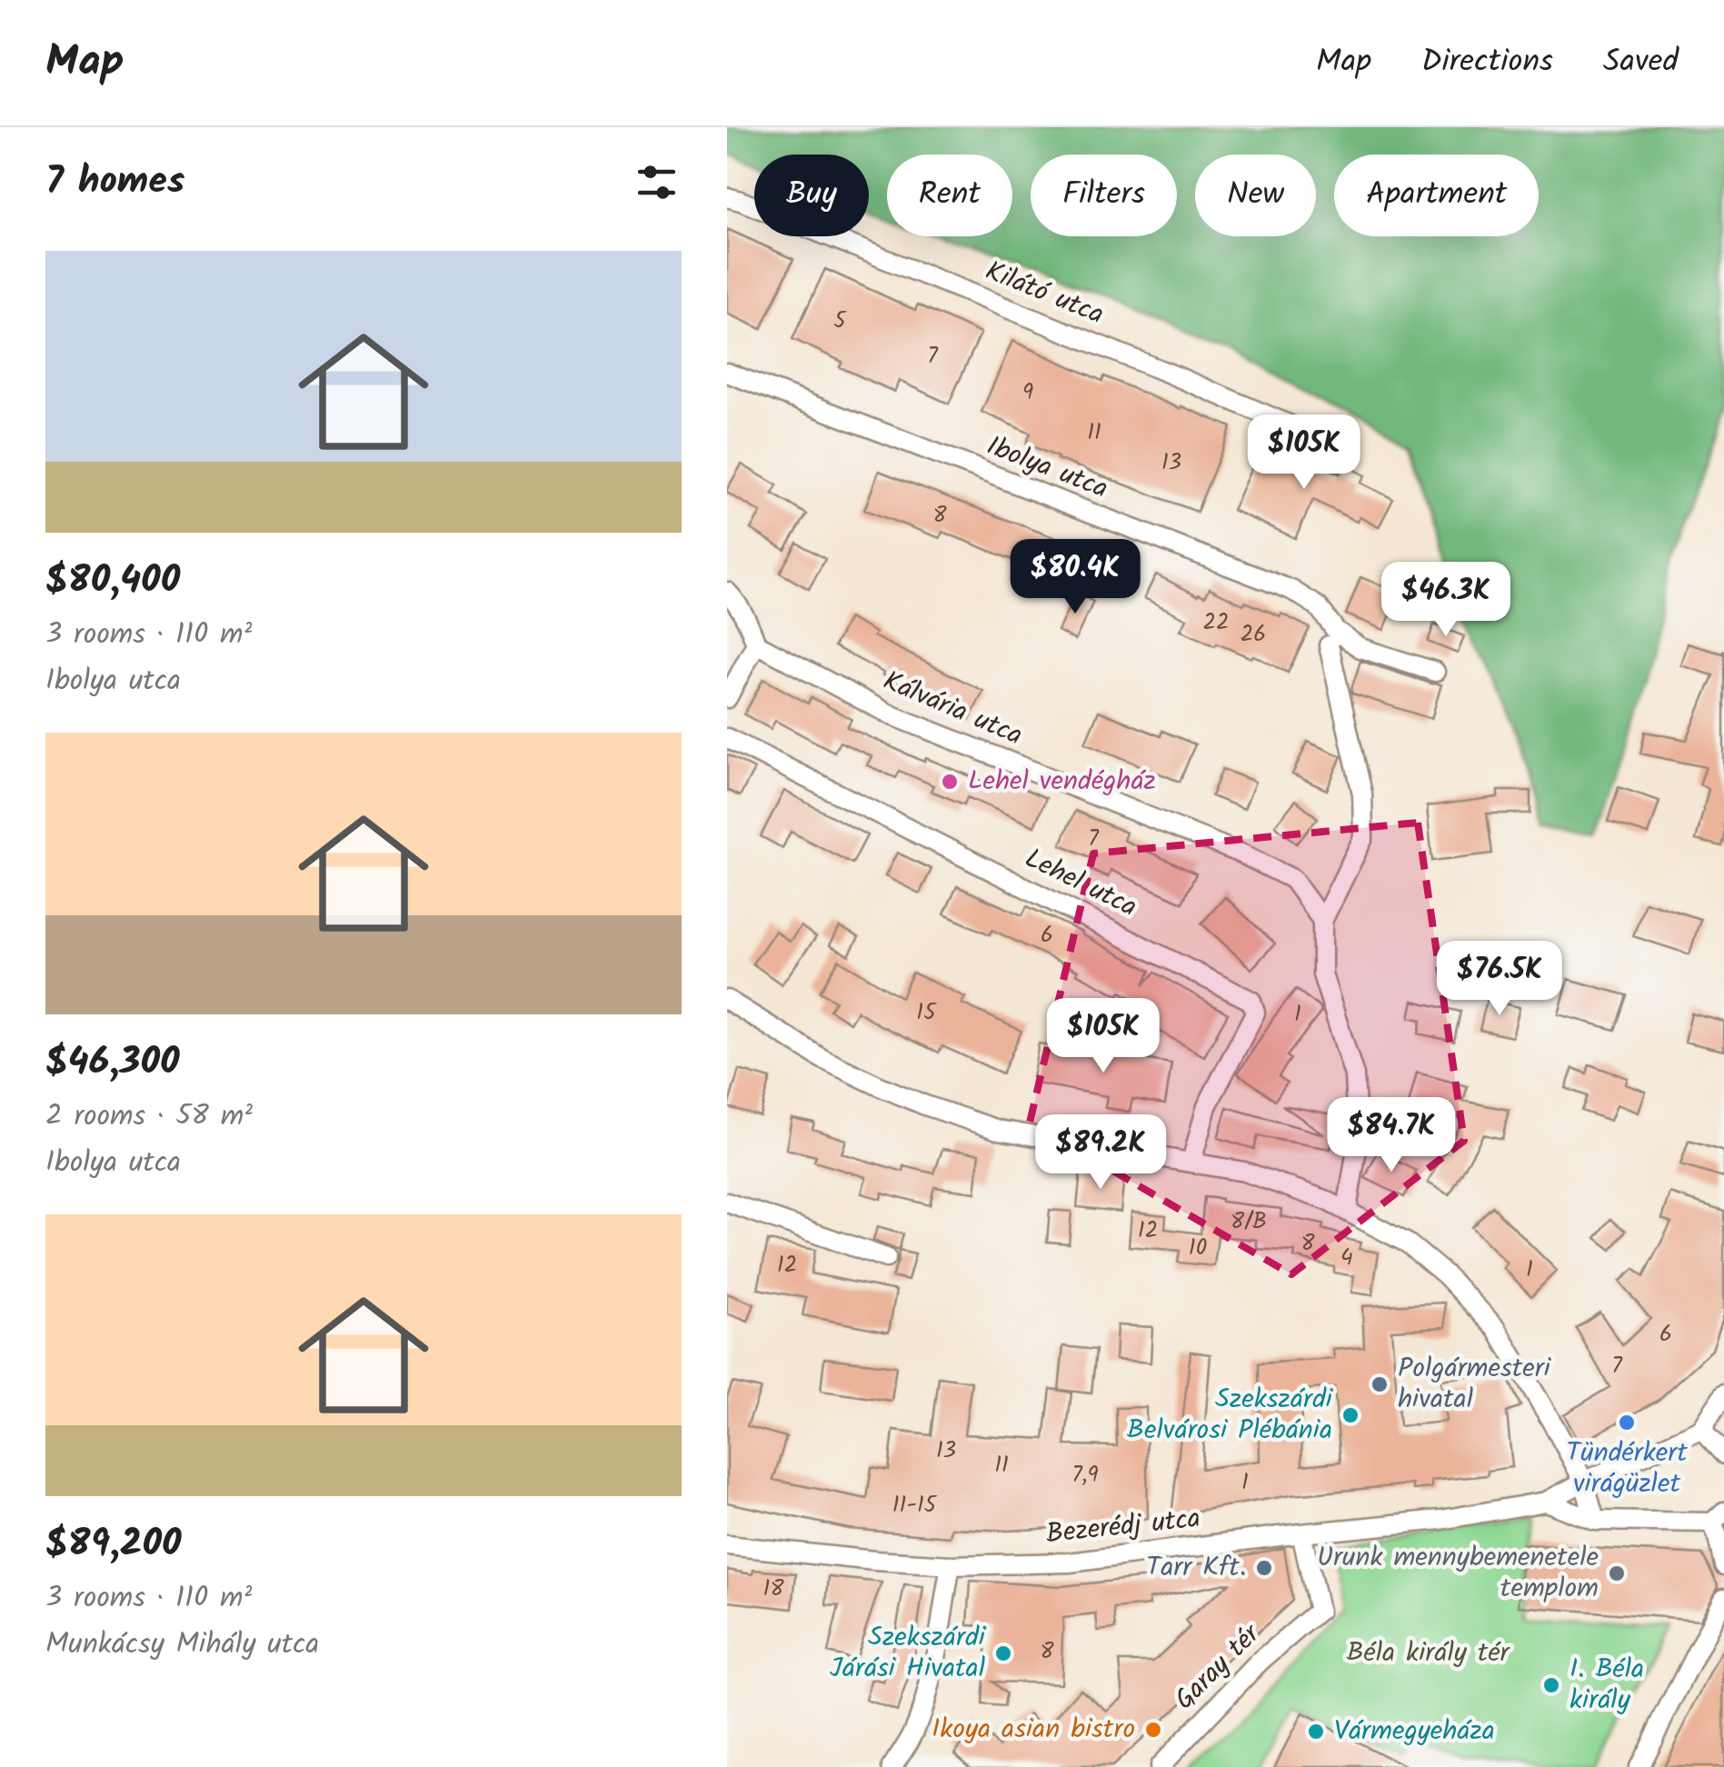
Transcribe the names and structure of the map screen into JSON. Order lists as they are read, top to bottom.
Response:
{
  "streets": {
    "street": [
      "Kilátó utca",
      "Ibolya utca",
      "Kálvária utca",
      "Lehel utca",
      "Bezerédj utca",
      "Garay tér"
    ]
  },
  "crossings": [
    ["Bezerédj utca", "Garay tér"]
  ],
  "parks": ["Béla király tér"],
  "places": [
    "Lehel vendégház",
    "Polgármesteri hivatal",
    "Szekszárdi Belvárosi Plébánia",
    "Tündérkert virágüzlet",
    "Tarr Kft.",
    "Urunk mennybemenetele templom",
    "Szekszárdi Járási Hivatal",
    "I. Béla király",
    "Ikoya asian bistro",
    "Vármegyeháza"
  ],
  "house_numbers": [
    "5",
    "7",
    "9",
    "11",
    "13",
    "8",
    "22",
    "26",
    "7",
    "6",
    "15",
    "1",
    "8/B",
    "12",
    "8",
    "10",
    "4",
    "12",
    "1",
    "6",
    "7",
    "13",
    "11",
    "7,9",
    "1",
    "11-15",
    "18",
    "8"
  ],
  "page": {
    "header": "Map",
    "nav": ["Map", "Directions", "Saved"],
    "heading": "7 homes",
    "chip": [
      "Buy",
      "Rent",
      "Filters",
      "New",
      "Apartment"
    ],
    "list": [
      {
        "name": "$80,400",
        "note": "3 rooms · 110 m² · Ibolya utca"
      },
      {
        "name": "$46,300",
        "note": "2 rooms · 58 m² · Ibolya utca"
      },
      {
        "name": "$89,200",
        "note": "3 rooms · 110 m² · Munkácsy Mihály utca"
      }
    ],
    "price": [
      "$105K",
      "$80.4K",
      "$46.3K",
      "$76.5K",
      "$105K",
      "$84.7K",
      "$89.2K"
    ]
  }
}
